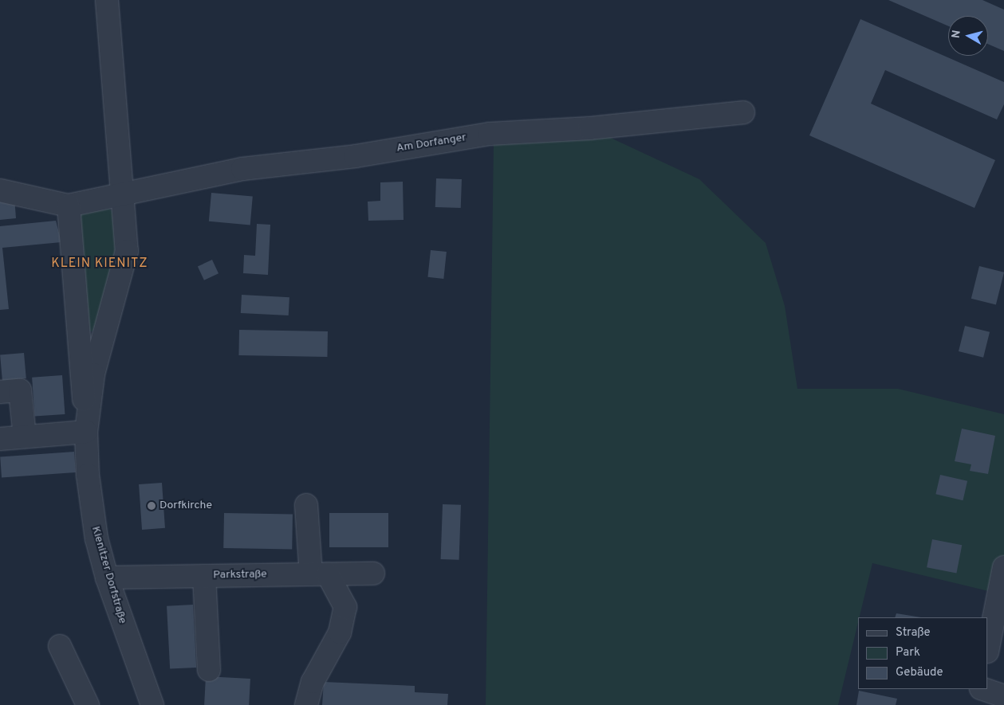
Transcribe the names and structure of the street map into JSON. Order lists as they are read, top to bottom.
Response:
{
  "streets": {
    "street": ["Am Dorfanger", "Kienitzer Dorfstraße", "Parkstraße"]
  },
  "crossings": [
    ["Am Dorfanger", "Kienitzer Dorfstraße"],
    ["Kienitzer Dorfstraße", "Parkstraße"]
  ],
  "districts": ["KLEIN KIENITZ"],
  "places": ["Dorfkirche"],
  "legend": ["Straße", "Park", "Gebäude"],
  "north": "left"
}
